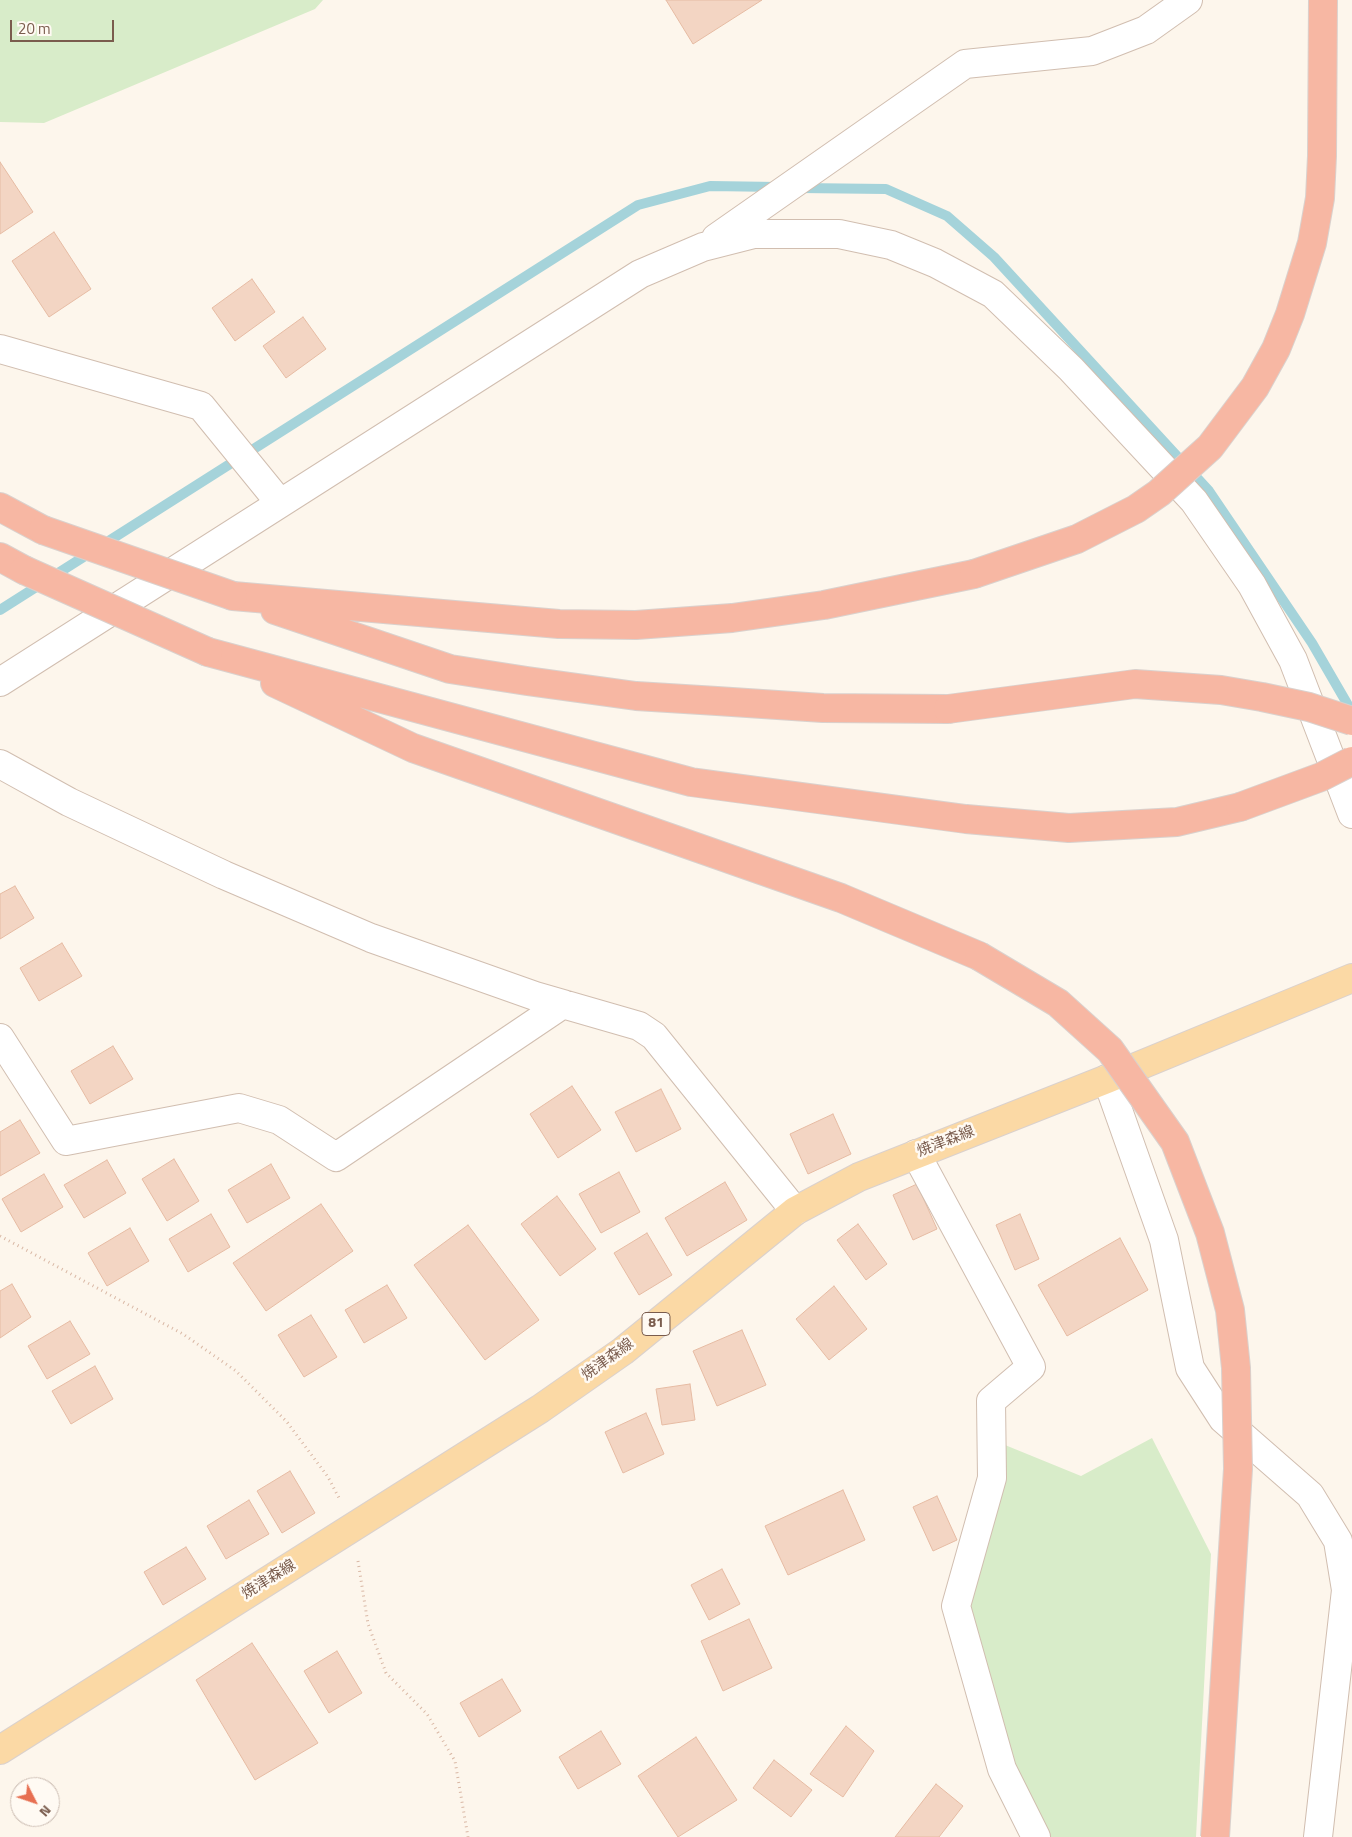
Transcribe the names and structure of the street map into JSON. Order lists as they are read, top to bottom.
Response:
{
  "streets": {
    "main road": ["焼津森線", "81"]
  },
  "scale_bar": "20 m",
  "north": "bottom right"
}
